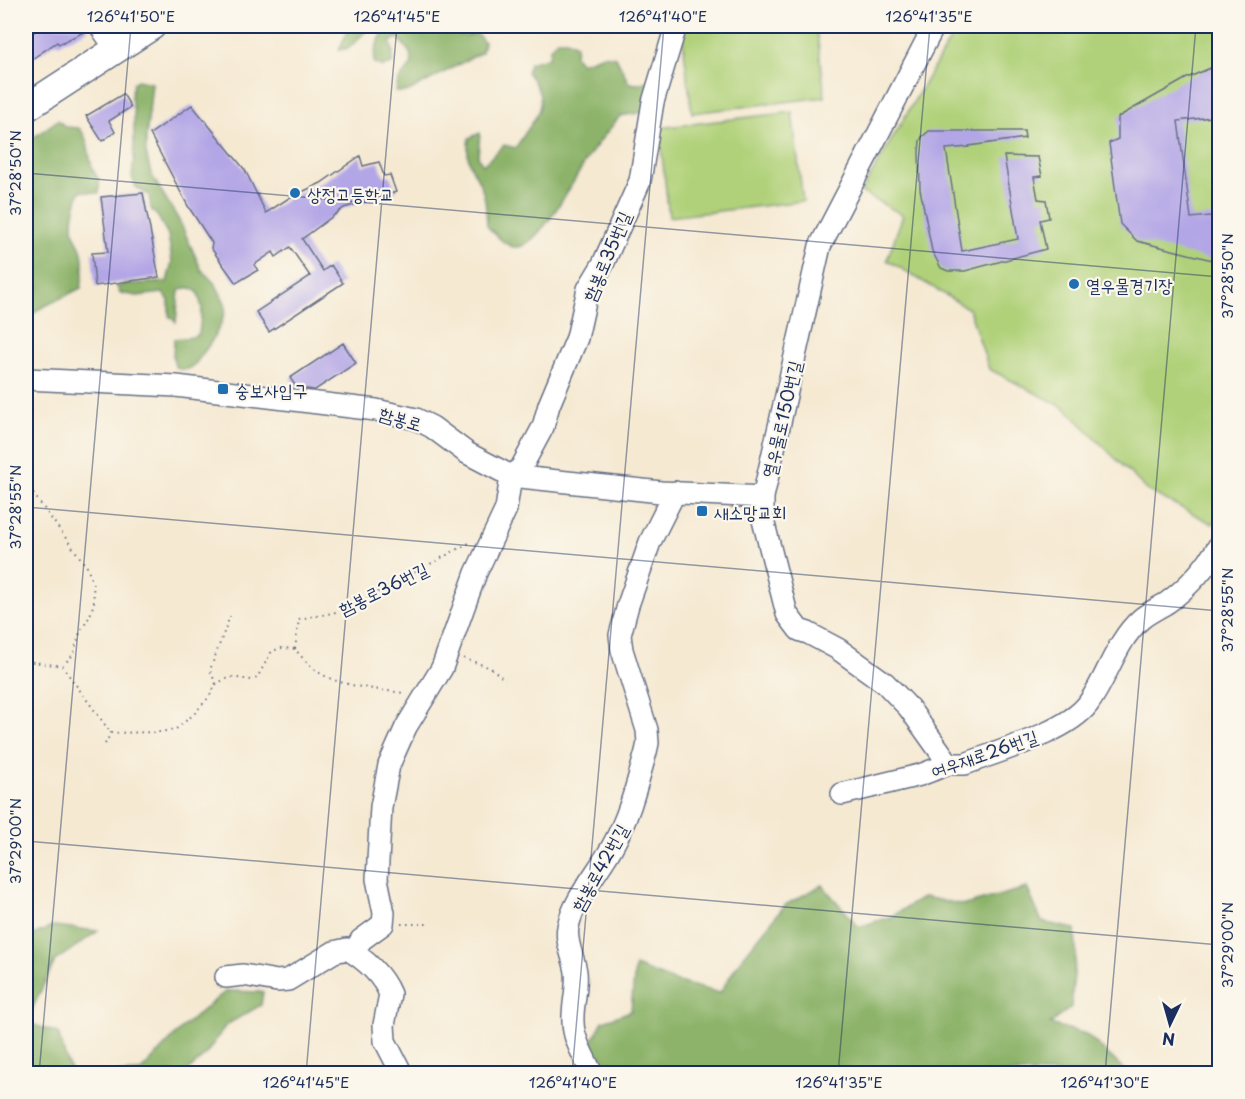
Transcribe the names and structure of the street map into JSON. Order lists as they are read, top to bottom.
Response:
{
  "streets": {
    "street": [
      "함봉로35번길",
      "함봉로",
      "열우물로150번길",
      "여우재로26번길",
      "함봉로42번길"
    ],
    "path": ["함봉로36번길"]
  },
  "crossings": [
    ["함봉로35번길", "함봉로"],
    ["함봉로", "열우물로150번길"],
    ["함봉로", "함봉로42번길"],
    ["열우물로150번길", "여우재로26번길"]
  ],
  "places": {
    "other": ["상정고등학교", "열우물경기장"],
    "transit": ["숭보사입구", "새소망교회"]
  },
  "north": "bottom",
  "coordinates": [
    "126°41'50\"E",
    "126°41'45\"E",
    "126°41'40\"E",
    "126°41'35\"E",
    "37°28'50\"N",
    "37°28'55\"N",
    "37°29'00\"N",
    "126°41'30\"E"
  ]
}
